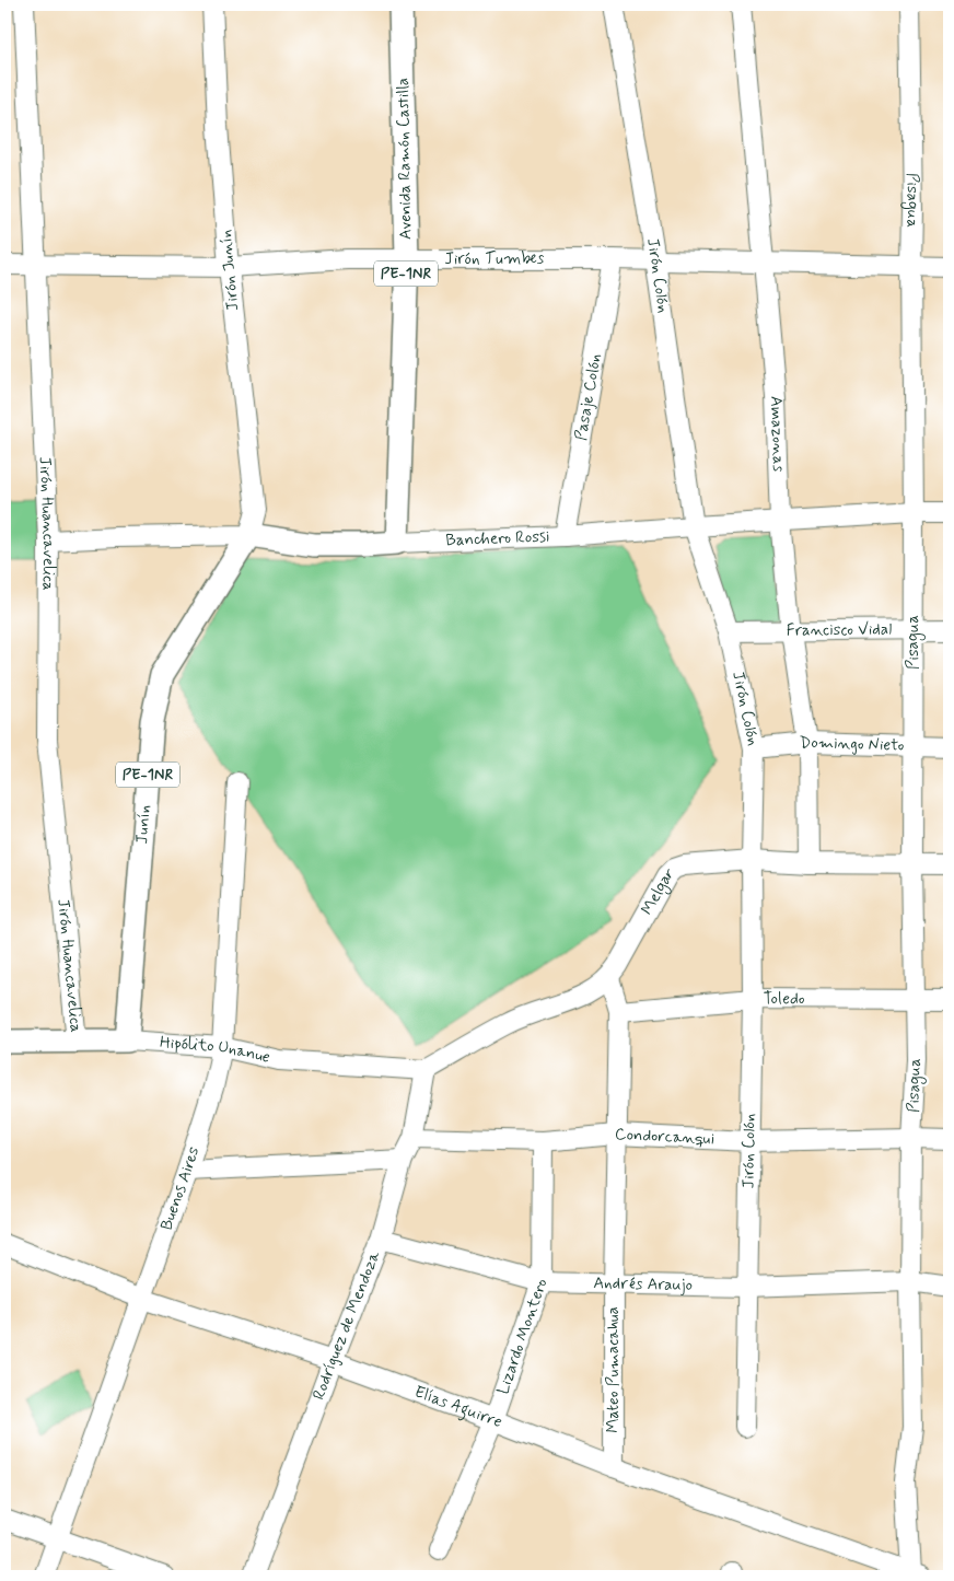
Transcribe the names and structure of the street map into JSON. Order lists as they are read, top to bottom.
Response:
{
  "streets": {
    "main road": [
      "Avenida Ramón Castilla",
      "PE-1NR",
      "Banchero Rossi",
      "Junín",
      "Hipólito Unanue"
    ],
    "street": [
      "Pisagua",
      "Jirón Tumbes",
      "Jirón Junín",
      "Jirón Colón",
      "Pasaje Colón",
      "Amazonas",
      "Jirón Huancavelica",
      "Francisco Vidal",
      "Domingo Nieto",
      "Melgar",
      "Toledo",
      "Condorcanqui",
      "Buenos Aires",
      "Andrés Araujo",
      "Rodríguez de Mendoza",
      "Lizardo Montero",
      "Mateo Pumacahua",
      "Elías Aguirre"
    ]
  },
  "crossings": [
    ["Avenida Ramón Castilla", "Jirón Tumbes"],
    ["Avenida Ramón Castilla", "Banchero Rossi"],
    ["Pisagua", "Jirón Tumbes"],
    ["Pisagua", "Banchero Rossi"],
    ["Pisagua", "Francisco Vidal"],
    ["Pisagua", "Domingo Nieto"],
    ["Pisagua", "Melgar"],
    ["Pisagua", "Toledo"],
    ["Pisagua", "Condorcanqui"],
    ["Pisagua", "Andrés Araujo"],
    ["Pisagua", "Elías Aguirre"],
    ["Jirón Tumbes", "Jirón Junín"],
    ["Jirón Tumbes", "Jirón Colón"],
    ["Jirón Tumbes", "Pasaje Colón"],
    ["Jirón Tumbes", "Amazonas"],
    ["Jirón Tumbes", "Jirón Huancavelica"],
    ["Jirón Junín", "Banchero Rossi"],
    ["Jirón Junín", "Junín"],
    ["Jirón Colón", "Banchero Rossi"],
    ["Jirón Colón", "Francisco Vidal"],
    ["Jirón Colón", "Domingo Nieto"],
    ["Jirón Colón", "Melgar"],
    ["Jirón Colón", "Toledo"],
    ["Jirón Colón", "Condorcanqui"],
    ["Jirón Colón", "Andrés Araujo"],
    ["Pasaje Colón", "Banchero Rossi"],
    ["Amazonas", "Banchero Rossi"],
    ["Amazonas", "Francisco Vidal"],
    ["Amazonas", "Domingo Nieto"],
    ["Amazonas", "Melgar"],
    ["Jirón Huancavelica", "Banchero Rossi"],
    ["Jirón Huancavelica", "Hipólito Unanue"],
    ["Banchero Rossi", "Junín"],
    ["Junín", "Hipólito Unanue"],
    ["Melgar", "Hipólito Unanue"],
    ["Melgar", "Rodríguez de Mendoza"],
    ["Melgar", "Mateo Pumacahua"],
    ["Toledo", "Mateo Pumacahua"],
    ["Hipólito Unanue", "Buenos Aires"],
    ["Hipólito Unanue", "Rodríguez de Mendoza"],
    ["Condorcanqui", "Rodríguez de Mendoza"],
    ["Condorcanqui", "Lizardo Montero"],
    ["Condorcanqui", "Mateo Pumacahua"],
    ["Buenos Aires", "Elías Aguirre"],
    ["Andrés Araujo", "Rodríguez de Mendoza"],
    ["Andrés Araujo", "Lizardo Montero"],
    ["Andrés Araujo", "Mateo Pumacahua"],
    ["Rodríguez de Mendoza", "Elías Aguirre"],
    ["Lizardo Montero", "Elías Aguirre"],
    ["Mateo Pumacahua", "Elías Aguirre"]
  ]
}
